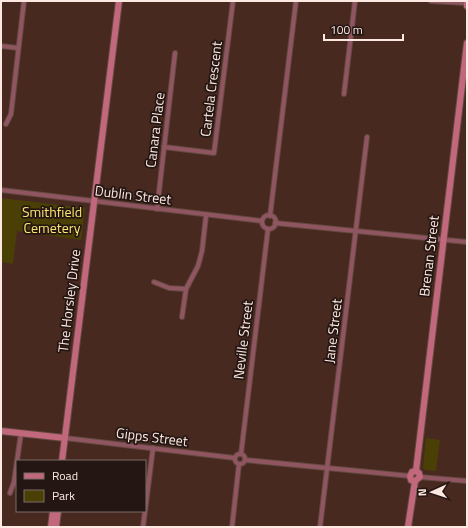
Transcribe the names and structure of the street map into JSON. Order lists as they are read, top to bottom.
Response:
{
  "streets": {
    "main road": ["Brenan Street", "The Horsley Drive"],
    "street": [
      "Cartela Crescent",
      "Canara Place",
      "Dublin Street",
      "Jane Street",
      "Neville Street",
      "Gipps Street"
    ]
  },
  "crossings": [
    ["Cartela Crescent", "Canara Place"],
    ["Canara Place", "Dublin Street"],
    ["Dublin Street", "The Horsley Drive"],
    ["Dublin Street", "Neville Street"],
    ["The Horsley Drive", "Gipps Street"],
    ["Neville Street", "Gipps Street"]
  ],
  "parks": ["Smithfield Cemetery"],
  "legend": ["Road", "Park"],
  "scale_bar": "100 m",
  "north": "left"
}
